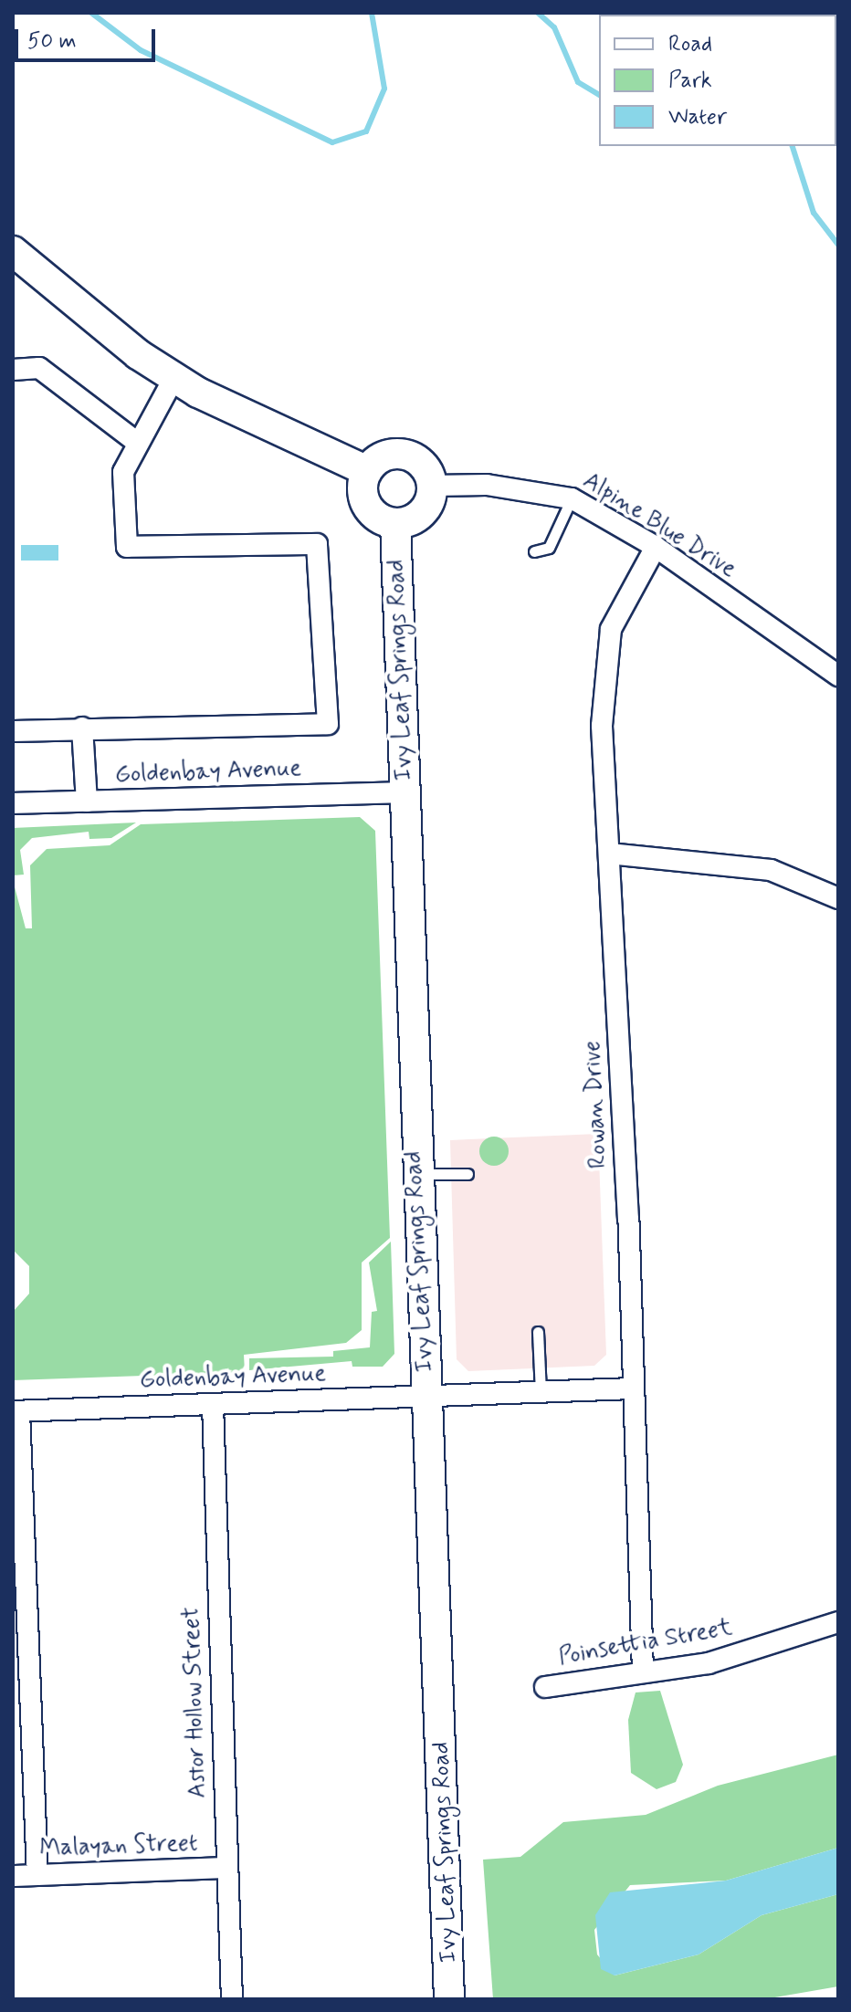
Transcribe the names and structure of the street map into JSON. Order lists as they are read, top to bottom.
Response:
{
  "streets": {
    "street": [
      "Alpine Blue Drive",
      "Ivy Leaf Springs Road",
      "Goldenbay Avenue",
      "Rowan Drive",
      "Poinsettia Street",
      "Astor Hollow Street",
      "Malayan Street"
    ]
  },
  "crossings": [
    ["Alpine Blue Drive", "Ivy Leaf Springs Road"],
    ["Alpine Blue Drive", "Rowan Drive"],
    ["Ivy Leaf Springs Road", "Goldenbay Avenue"],
    ["Goldenbay Avenue", "Rowan Drive"],
    ["Goldenbay Avenue", "Astor Hollow Street"],
    ["Rowan Drive", "Poinsettia Street"],
    ["Astor Hollow Street", "Malayan Street"]
  ],
  "legend": ["Road", "Park", "Water"],
  "scale_bar": "50 m"
}
